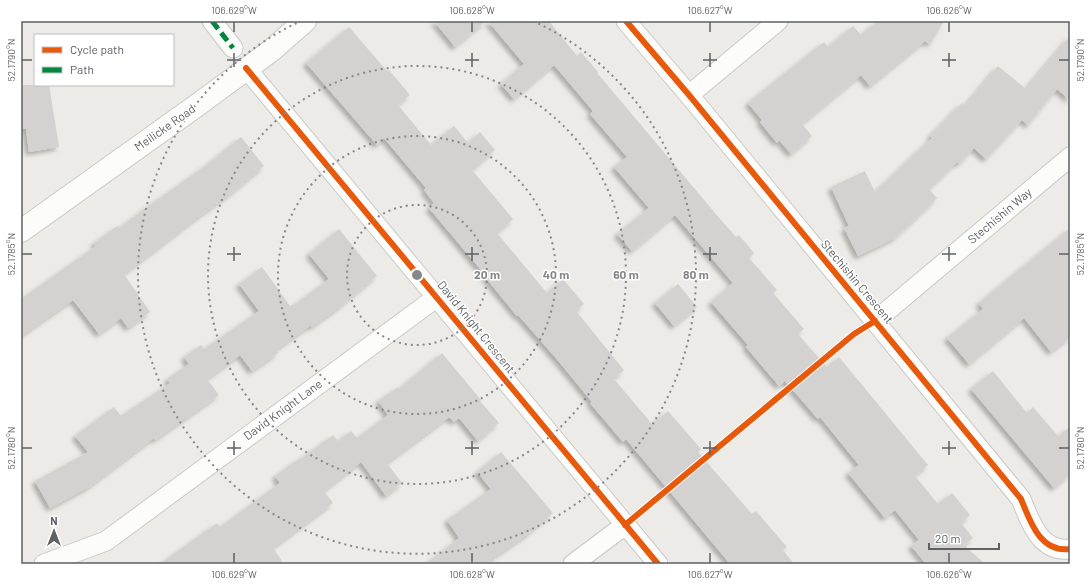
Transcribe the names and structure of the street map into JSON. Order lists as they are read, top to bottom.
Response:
{
  "streets": {
    "street": [
      "Meilicke Road",
      "Stechishin Way",
      "Stechishin Crescent",
      "David Knight Crescent",
      "David Knight Lane"
    ]
  },
  "crossings": [
    ["Meilicke Road", "David Knight Crescent"],
    ["Stechishin Way", "Stechishin Crescent"],
    ["David Knight Crescent", "David Knight Lane"]
  ],
  "legend": ["Cycle path", "Path"],
  "scale_bar": "20 m",
  "north": "top",
  "coordinates": [
    "106.629°W",
    "106.628°W",
    "106.627°W",
    "106.626°W",
    "52.1790°N",
    "52.1785°N",
    "52.1780°N"
  ],
  "rings": [
    "20 m",
    "40 m",
    "60 m",
    "80 m"
  ]
}
